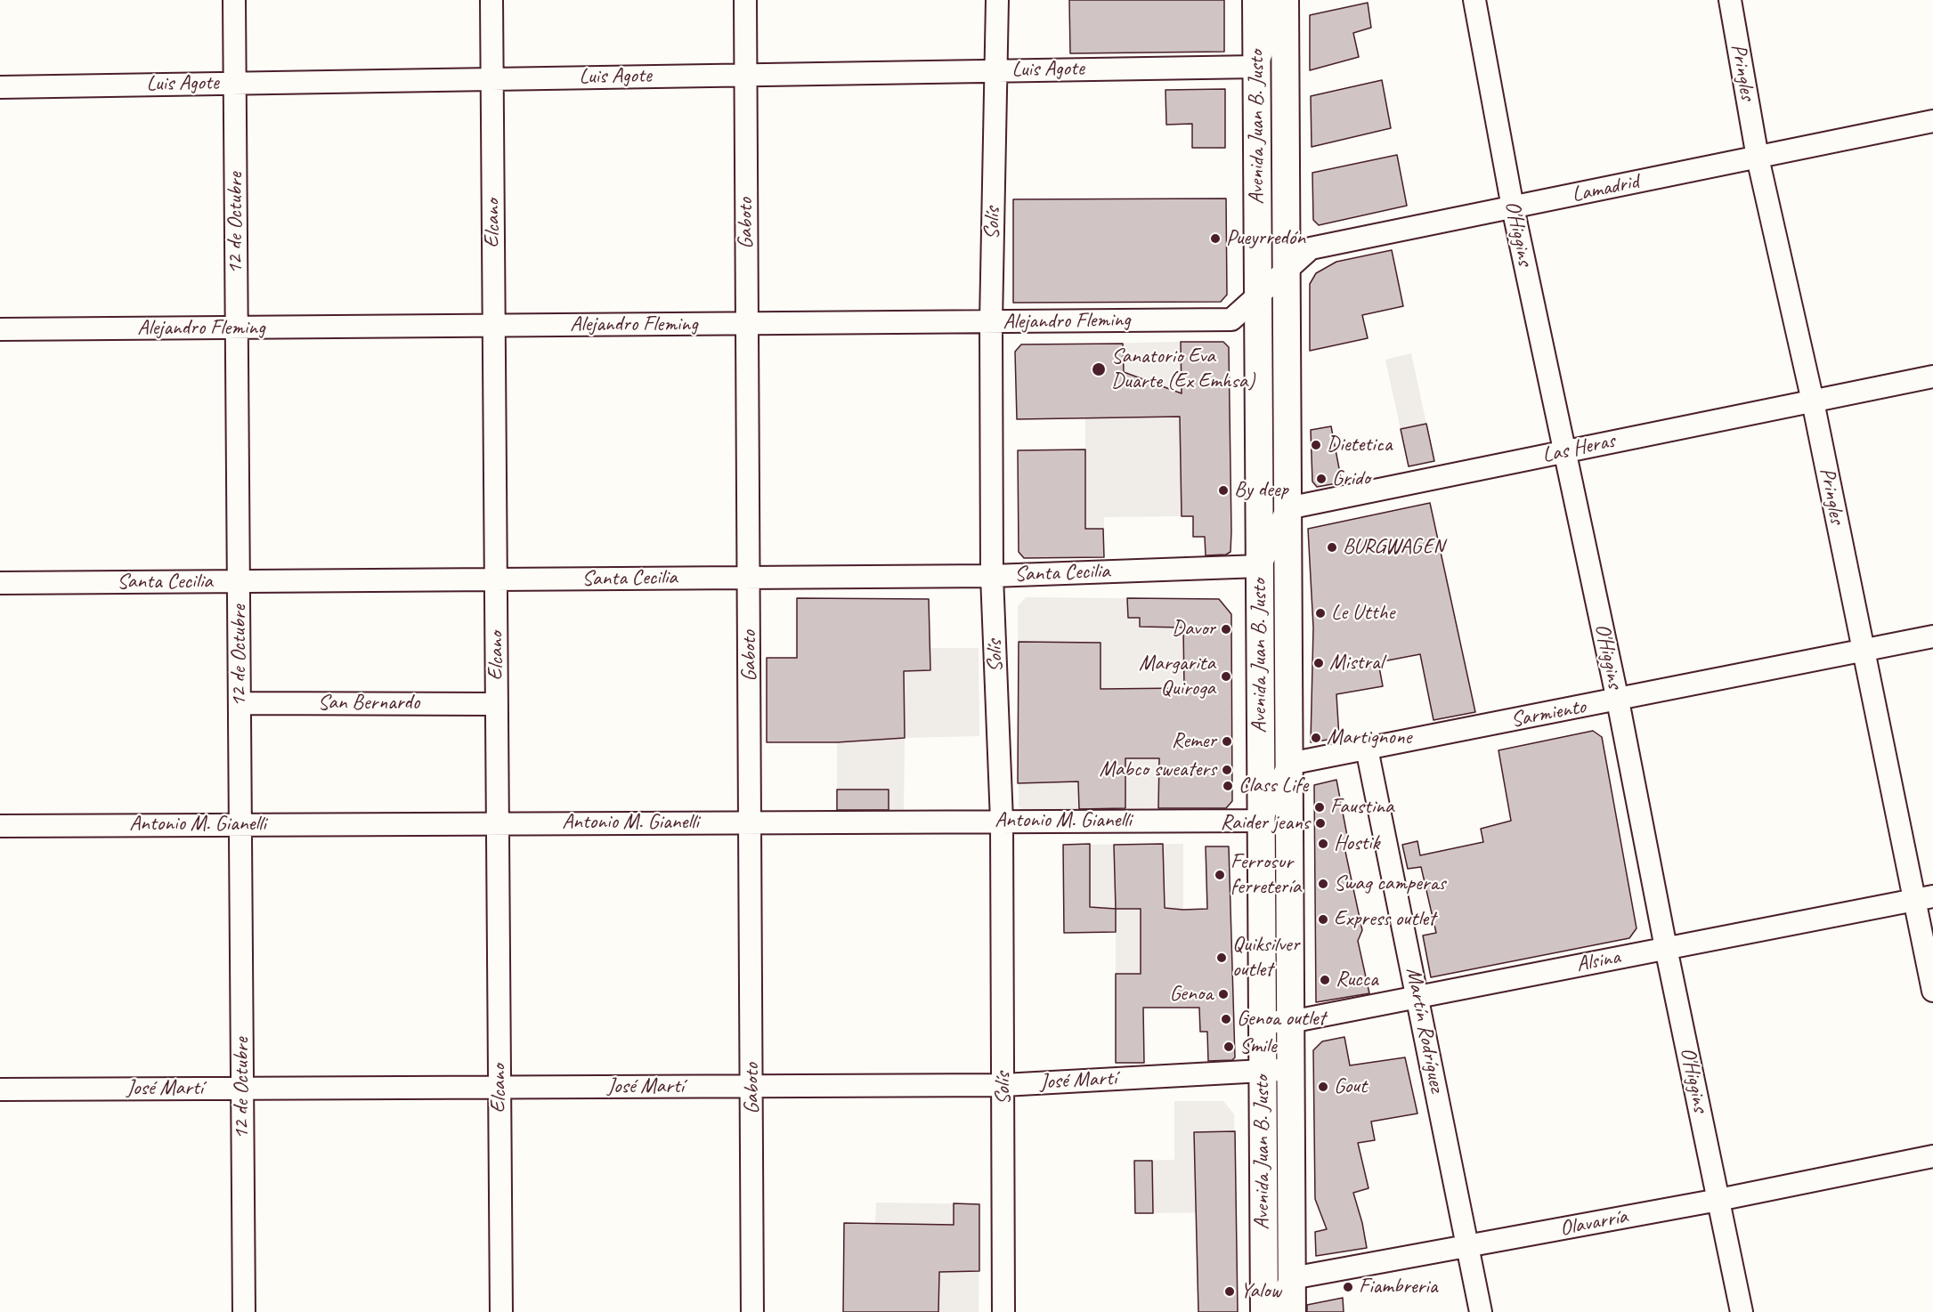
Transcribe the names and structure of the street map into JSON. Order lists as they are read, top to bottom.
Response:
{
  "streets": {
    "main road": ["Avenida Juan B. Justo"],
    "street": [
      "Luis Agote",
      "Pringles",
      "Lamadrid",
      "12 de Octubre",
      "Elcano",
      "Gaboto",
      "Solís",
      "O'Higgins",
      "Alejandro Fleming",
      "Las Heras",
      "Santa Cecilia",
      "San Bernardo",
      "Sarmiento",
      "Antonio M. Gianelli",
      "Alsina",
      "Martín Rodríguez",
      "José Martí",
      "Olavarría"
    ]
  },
  "crossings": [
    ["Luis Agote", "Avenida Juan B. Justo"],
    ["Luis Agote", "12 de Octubre"],
    ["Luis Agote", "Elcano"],
    ["Luis Agote", "Gaboto"],
    ["Luis Agote", "Solís"],
    ["Pringles", "Lamadrid"],
    ["Pringles", "Las Heras"],
    ["Pringles", "Sarmiento"],
    ["Pringles", "Alsina"],
    ["Avenida Juan B. Justo", "Lamadrid"],
    ["Avenida Juan B. Justo", "Alejandro Fleming"],
    ["Avenida Juan B. Justo", "Las Heras"],
    ["Avenida Juan B. Justo", "Santa Cecilia"],
    ["Avenida Juan B. Justo", "Sarmiento"],
    ["Avenida Juan B. Justo", "Antonio M. Gianelli"],
    ["Avenida Juan B. Justo", "Alsina"],
    ["Avenida Juan B. Justo", "José Martí"],
    ["Avenida Juan B. Justo", "Olavarría"],
    ["Lamadrid", "O'Higgins"],
    ["Lamadrid", "Alejandro Fleming"],
    ["12 de Octubre", "Alejandro Fleming"],
    ["12 de Octubre", "Santa Cecilia"],
    ["12 de Octubre", "San Bernardo"],
    ["12 de Octubre", "Antonio M. Gianelli"],
    ["12 de Octubre", "José Martí"],
    ["Elcano", "Alejandro Fleming"],
    ["Elcano", "Santa Cecilia"],
    ["Elcano", "San Bernardo"],
    ["Elcano", "Antonio M. Gianelli"],
    ["Elcano", "José Martí"],
    ["Gaboto", "Alejandro Fleming"],
    ["Gaboto", "Santa Cecilia"],
    ["Gaboto", "Antonio M. Gianelli"],
    ["Gaboto", "José Martí"],
    ["Solís", "Alejandro Fleming"],
    ["Solís", "Santa Cecilia"],
    ["Solís", "Antonio M. Gianelli"],
    ["Solís", "José Martí"],
    ["O'Higgins", "Las Heras"],
    ["O'Higgins", "Sarmiento"],
    ["O'Higgins", "Alsina"],
    ["O'Higgins", "Olavarría"],
    ["Sarmiento", "Martín Rodríguez"],
    ["Alsina", "Martín Rodríguez"],
    ["Martín Rodríguez", "Olavarría"]
  ],
  "places": [
    "Pueyrredón",
    "Sanatorio Eva Duarte (Ex Emhsa)",
    "Dietetica",
    "Grido",
    "By deep",
    "BURGWAGEN",
    "Le Utthe",
    "Davor",
    "Mistral",
    "Margarita Quiroga",
    "Martignone",
    "Remer",
    "Mabco sweaters",
    "Class Life",
    "Faustina",
    "Raider jeans",
    "Hostik",
    "Ferrosur ferretería",
    "Swag camperas",
    "Express outlet",
    "Quiksilver outlet",
    "Rucca",
    "Genoa",
    "Genoa outlet",
    "Smile",
    "Gout",
    "Fiambreria",
    "Yalow"
  ]
}
